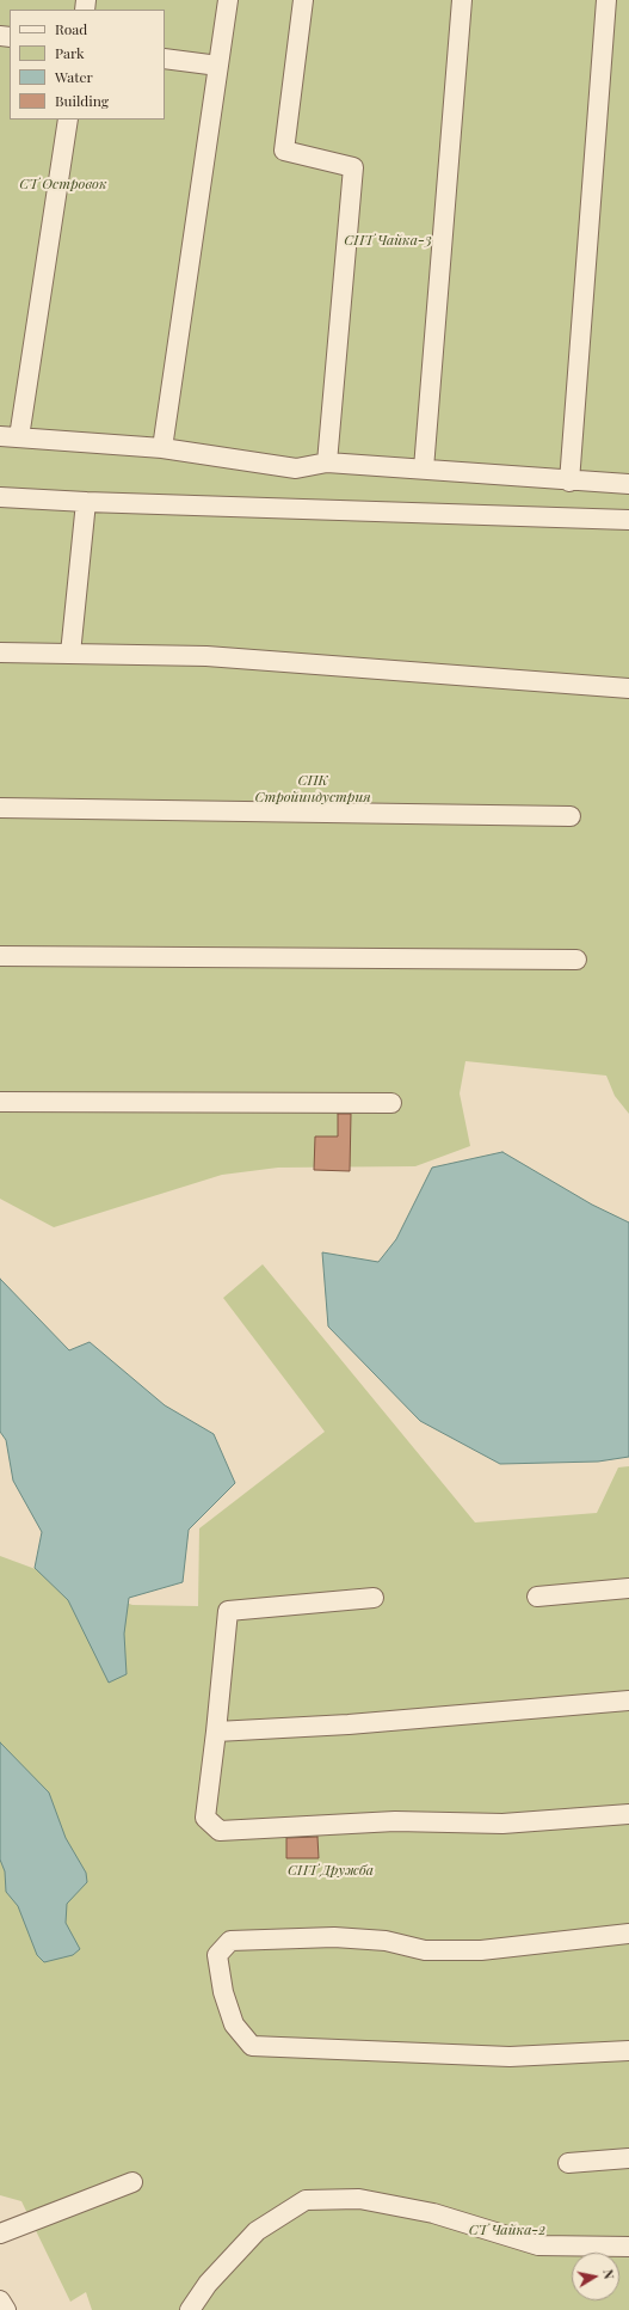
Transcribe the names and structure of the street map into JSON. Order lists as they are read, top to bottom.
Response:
{
  "parks": [
    "СТ Островок",
    "СНТ Чайка-3",
    "СПК Стройиндустрия",
    "СНТ Дружба",
    "СТ Чайка-2"
  ],
  "legend": [
    "Road",
    "Park",
    "Water",
    "Building"
  ],
  "north": "right"
}
